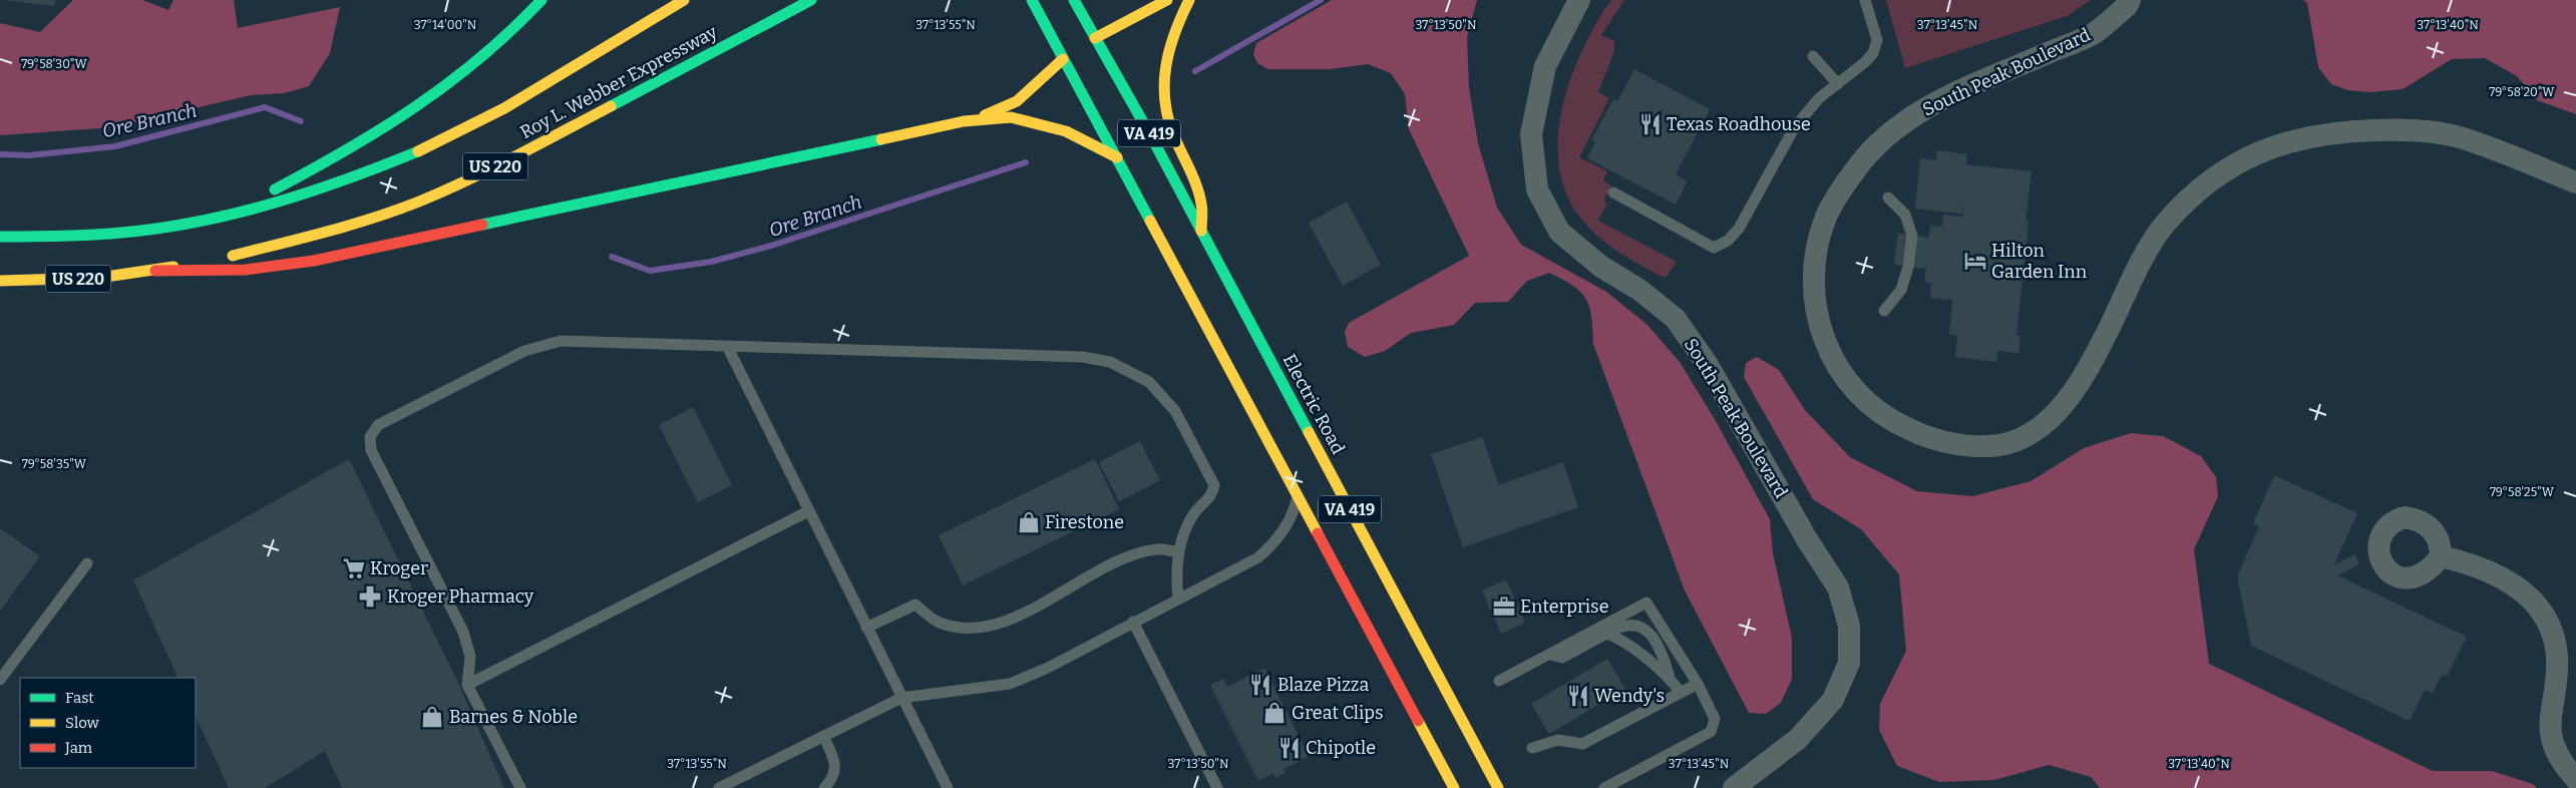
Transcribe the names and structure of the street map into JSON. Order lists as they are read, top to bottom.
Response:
{
  "streets": {
    "main road": [
      "Roy L. Webber Expressway",
      "VA 419",
      "US 220",
      "Electric Road"
    ],
    "street": ["South Peak Boulevard"]
  },
  "crossings": [
    ["VA 419", "Electric Road"]
  ],
  "water": ["Ore Branch"],
  "places": {
    "restaurant": [
      "Texas Roadhouse",
      "Blaze Pizza",
      "Wendy's",
      "Chipotle"
    ],
    "hotel": ["Hilton Garden Inn"],
    "shop": ["Firestone", "Great Clips", "Barnes & Noble"],
    "supermarket": ["Kroger"],
    "pharmacy": ["Kroger Pharmacy"],
    "office": ["Enterprise"]
  },
  "legend": ["Fast", "Slow", "Jam"],
  "coordinates": [
    "37°14'00\"N",
    "37°13'55\"N",
    "37°13'50\"N",
    "37°13'45\"N",
    "37°13'40\"N",
    "79°58'30\"W",
    "79°58'20\"W",
    "79°58'35\"W",
    "79°58'25\"W"
  ]
}
